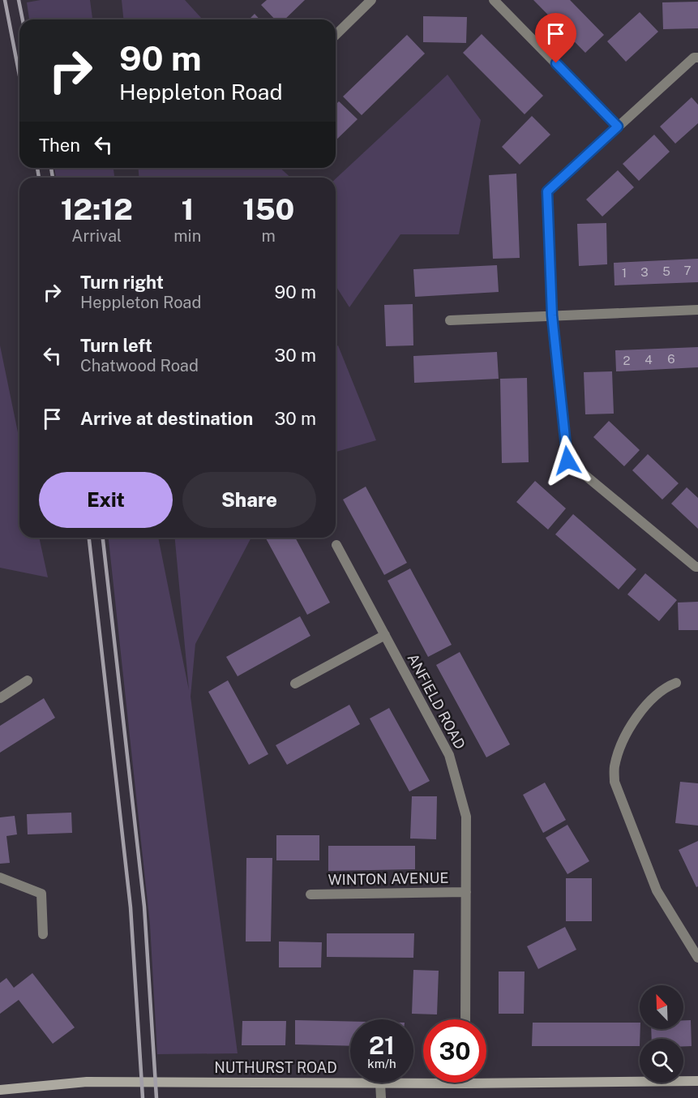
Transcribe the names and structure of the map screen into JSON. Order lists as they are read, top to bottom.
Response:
{
  "streets": {
    "street": ["ANFIELD ROAD", "WINTON AVENUE", "NUTHURST ROAD"]
  },
  "crossings": [
    ["ANFIELD ROAD", "WINTON AVENUE"]
  ],
  "house_numbers": [
    "7",
    "5",
    "3",
    "1",
    "6",
    "4",
    "2"
  ],
  "north": "top left",
  "page": {
    "turn": ["90 m", "Heppleton Road"],
    "then": "Then",
    "eta": [
      "12:12",
      "Arrival",
      "1",
      "min",
      "150",
      "m"
    ],
    "list": [
      {
        "name": "Turn right",
        "note": "Heppleton Road",
        "value": "90 m"
      },
      {
        "name": "Turn left",
        "note": "Chatwood Road",
        "value": "30 m"
      },
      {
        "name": "Arrive at destination",
        "value": "30 m"
      }
    ],
    "buttons": ["Exit", "Share"],
    "speed": "21 km/h",
    "limit": "30"
  }
}
